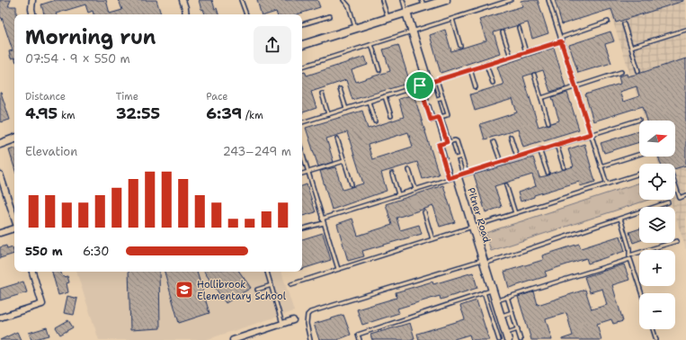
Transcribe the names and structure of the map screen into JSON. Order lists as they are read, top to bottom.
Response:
{
  "streets": {
    "street": ["Pitner Road"]
  },
  "places": {
    "school or university": ["Hollibrook Elementary School"]
  },
  "north": "right",
  "page": {
    "heading": ["Morning run", "07:54 · 9 × 550 m"],
    "stats": [
      ["Distance", "4.95 km"],
      ["Time", "32:55"],
      ["Pace", "6:39 /km"]
    ],
    "map_buttons": ["+", "−"],
    "chart": ["Elevation", "243–249 m"],
    "list": [
      {
        "name": "550 m",
        "note": "6:30"
      }
    ]
  }
}
